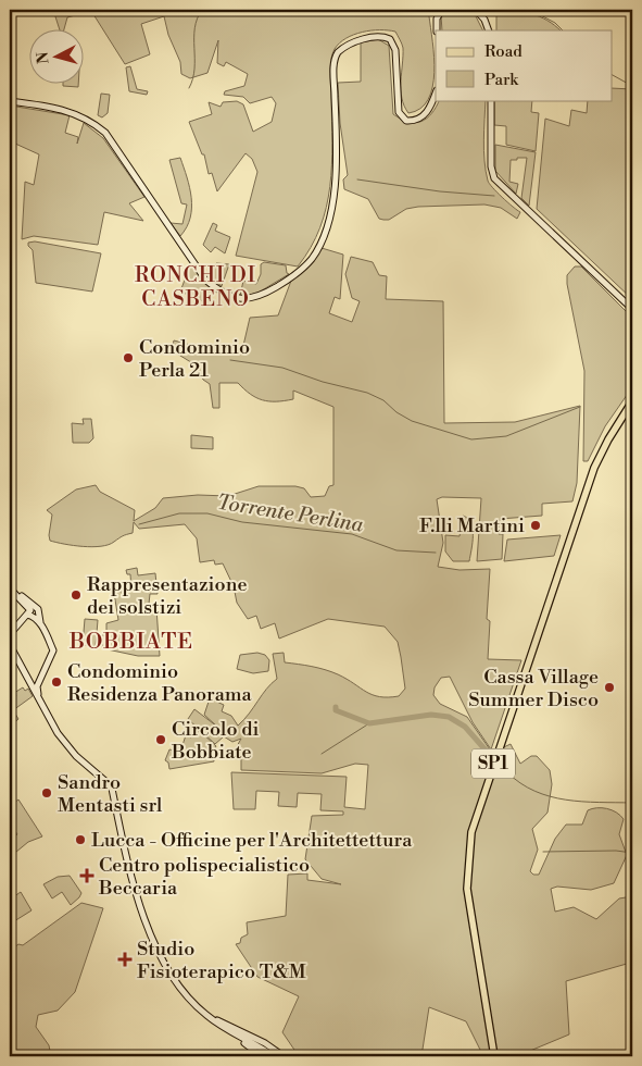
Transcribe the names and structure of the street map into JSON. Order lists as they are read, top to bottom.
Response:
{
  "streets": {
    "main road": ["SP1"]
  },
  "districts": ["RONCHI DI CASBENO", "BOBBIATE"],
  "water": ["Torrente Perlina"],
  "places": {
    "other": [
      "Condominio Perla 21",
      "F.lli Martini",
      "Rappresentazione dei solstizi",
      "Condominio Residenza Panorama",
      "Cassa Village Summer Disco",
      "Circolo di Bobbiate",
      "Sandro Mentasti srl",
      "Lucca - Officine per l'Architettettura"
    ],
    "health": ["Centro polispecialistico Beccaria", "Studio Fisioterapico T&M"]
  },
  "legend": ["Road", "Park"],
  "north": "left"
}
